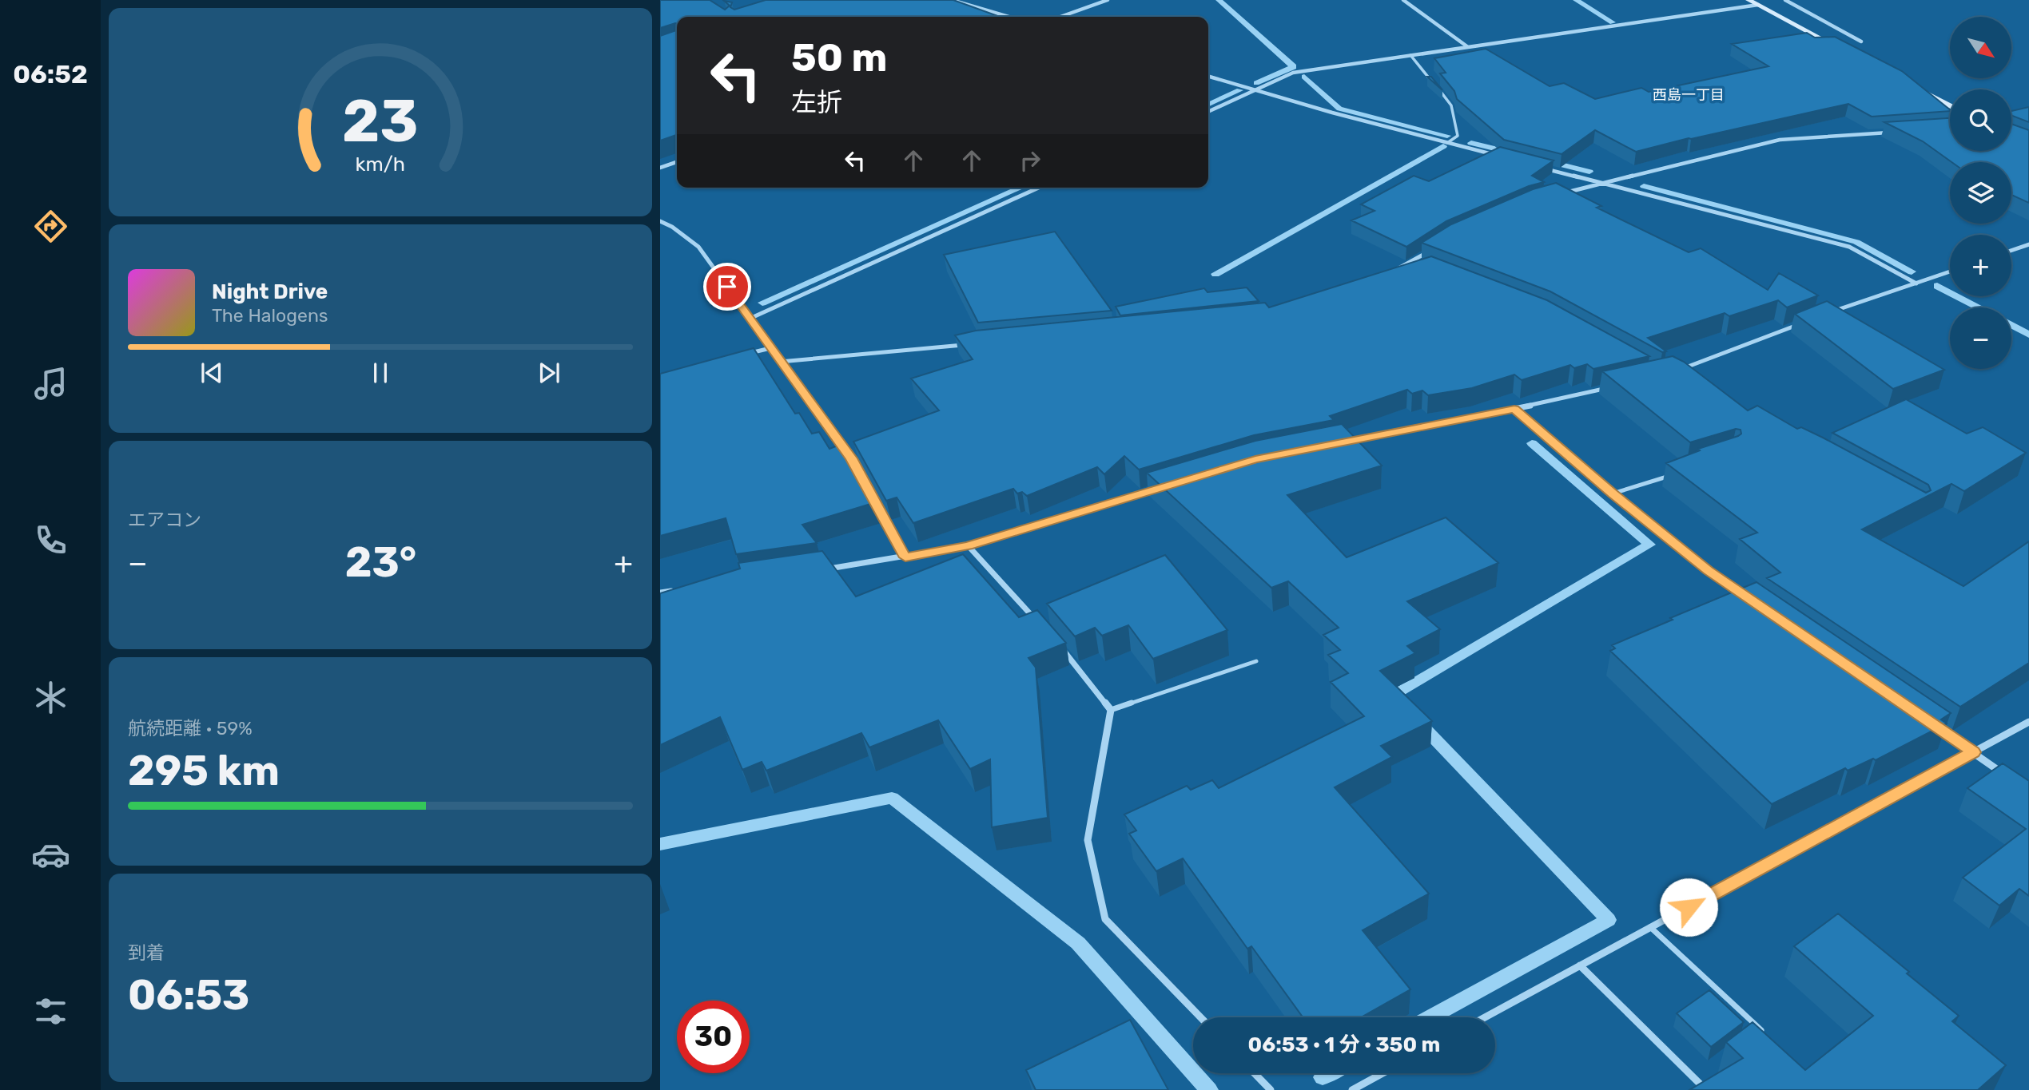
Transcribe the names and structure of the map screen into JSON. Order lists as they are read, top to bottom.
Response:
{
  "districts": ["西島一丁目"],
  "north": "bottom right",
  "page": {
    "tabs": "06:52",
    "map_buttons": ["+", "−"],
    "turn": ["50 m", "左折"],
    "song": ["Night Drive", "The Halogens"],
    "tile": [
      "エアコン",
      ["航続距離 · 59%", "295 km"],
      ["到着", "06:53"]
    ],
    "heat": ["−", "23°", "+"],
    "limit": "30",
    "trip": "06:53 · 1 分 · 350 m",
    "gauge": ["23", "km/h"]
  }
}
